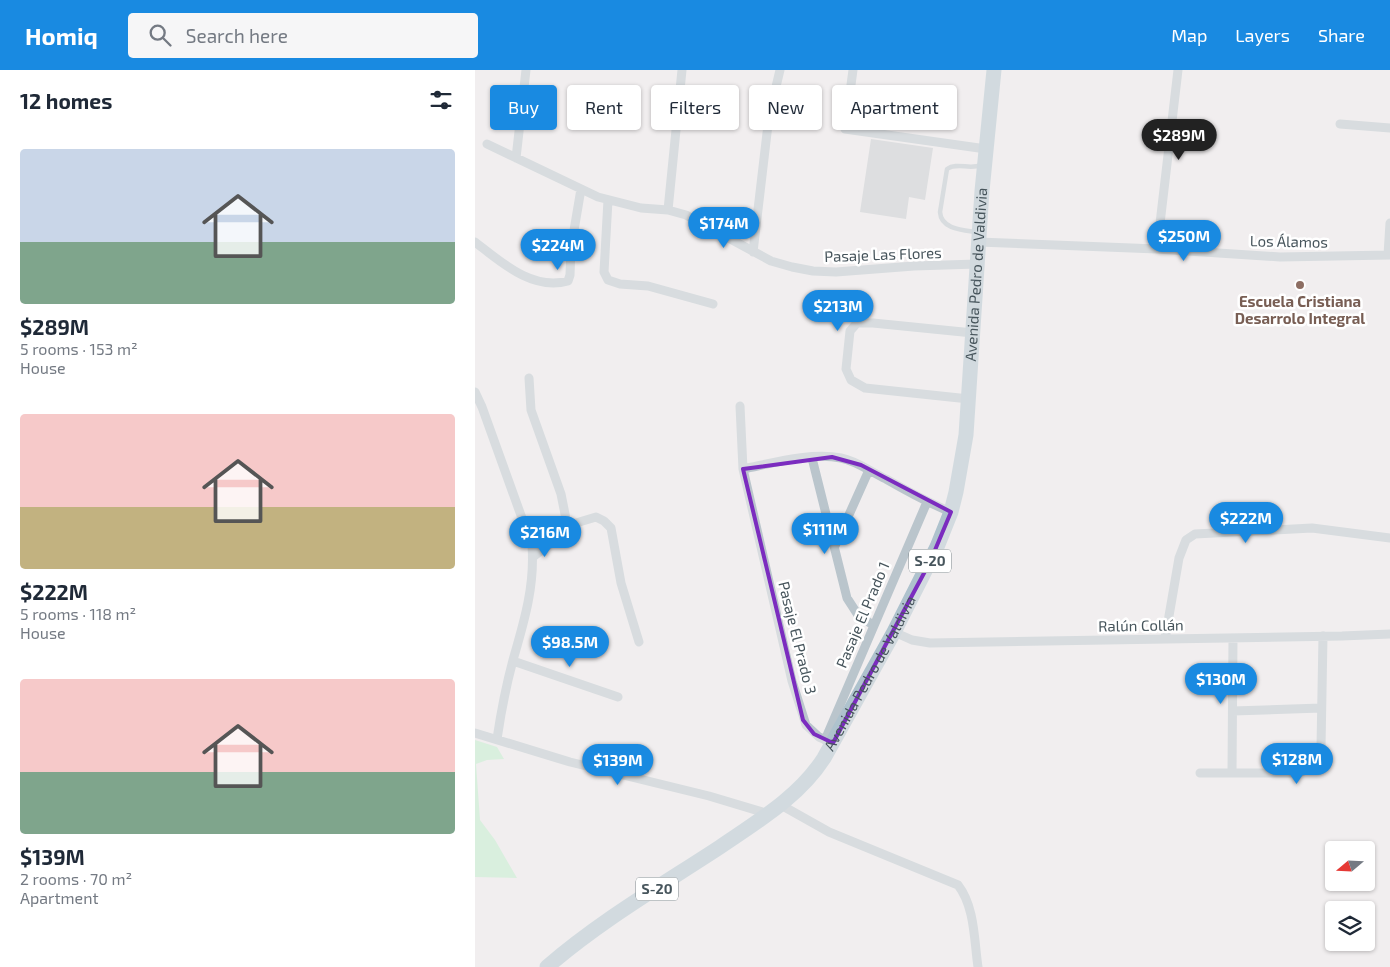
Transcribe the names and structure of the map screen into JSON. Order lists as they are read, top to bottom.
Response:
{
  "streets": {
    "main road": ["Avenida Pedro de Valdivia", "S-20"],
    "street": [
      "Los Álamos",
      "Pasaje Las Flores",
      "Pasaje El Prado 1",
      "Ralún Collán",
      "Pasaje El Prado 3"
    ]
  },
  "crossings": [
    ["Los Álamos", "Avenida Pedro de Valdivia"],
    ["Pasaje Las Flores", "Avenida Pedro de Valdivia"],
    ["Avenida Pedro de Valdivia", "Pasaje El Prado 1"],
    ["Avenida Pedro de Valdivia", "Ralún Collán"],
    ["Avenida Pedro de Valdivia", "Pasaje El Prado 3"],
    ["Pasaje El Prado 1", "Pasaje El Prado 3"]
  ],
  "places": ["Escuela Cristiana Desarrolo Integral"],
  "north": "left",
  "page": {
    "header": "Homiq",
    "search": "Search here",
    "nav": ["Map", "Layers", "Share"],
    "heading": "12 homes",
    "chip": [
      "Buy",
      "Rent",
      "Filters",
      "New",
      "Apartment"
    ],
    "price": [
      "$289M",
      "$174M",
      "$250M",
      "$224M",
      "$213M",
      "$222M",
      "$111M",
      "$216M",
      "$98.5M",
      "$130M",
      "$128M",
      "$139M"
    ],
    "list": [
      {
        "name": "$289M",
        "note": "5 rooms · 153 m² · House"
      },
      {
        "name": "$222M",
        "note": "5 rooms · 118 m² · House"
      },
      {
        "name": "$139M",
        "note": "2 rooms · 70 m² · Apartment"
      }
    ]
  }
}
